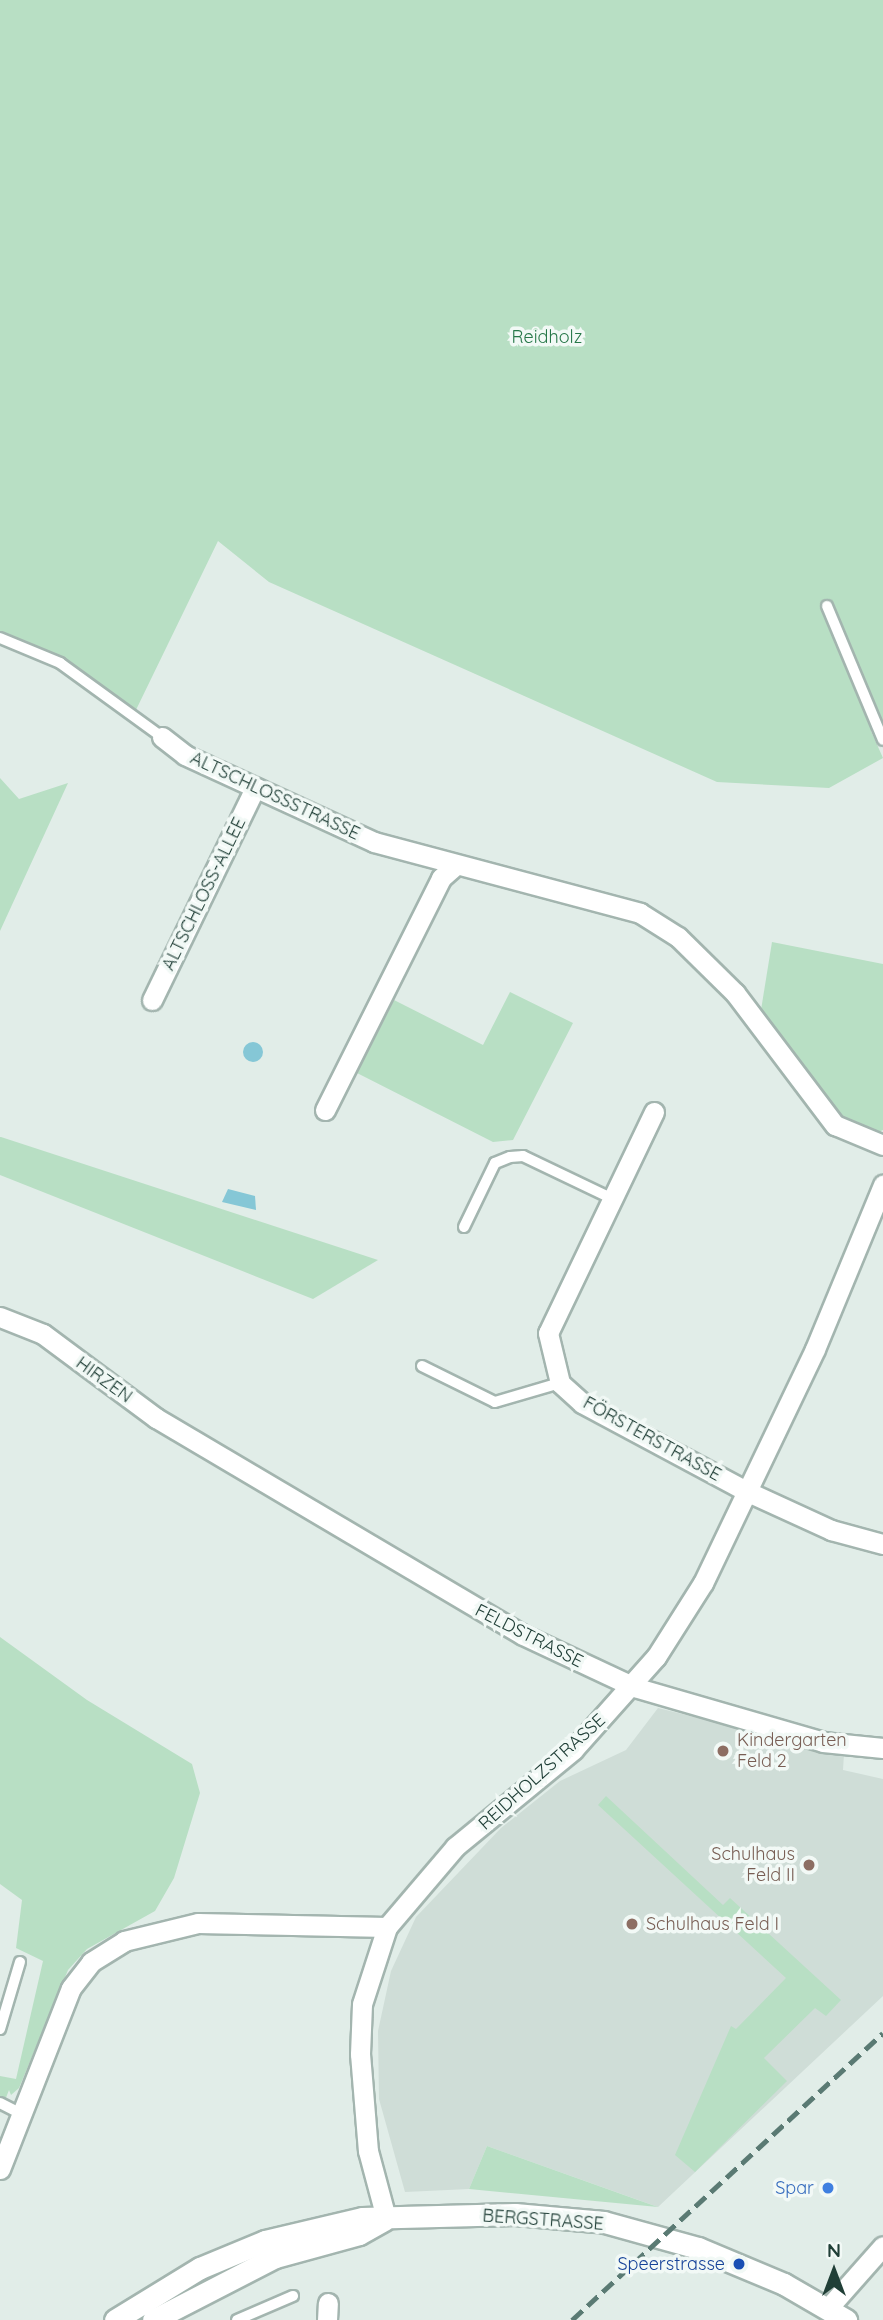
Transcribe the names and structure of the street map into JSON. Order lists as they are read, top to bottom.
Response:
{
  "streets": {
    "main road": ["BERGSTRASSE"],
    "street": [
      "ALTSCHLOSSSTRASSE",
      "ALTSCHLOSS-ALLEE",
      "HIRZEN",
      "FÖRSTERSTRASSE",
      "FELDSTRASSE",
      "REIDHOLZSTRASSE"
    ]
  },
  "crossings": [
    ["ALTSCHLOSSSTRASSE", "ALTSCHLOSS-ALLEE"],
    ["HIRZEN", "FELDSTRASSE"],
    ["FÖRSTERSTRASSE", "REIDHOLZSTRASSE"],
    ["FELDSTRASSE", "REIDHOLZSTRASSE"],
    ["REIDHOLZSTRASSE", "BERGSTRASSE"]
  ],
  "parks": ["Reidholz"],
  "places": [
    "Kindergarten Feld 2",
    "Schulhaus Feld II",
    "Schulhaus Feld I",
    "Spar",
    "Speerstrasse"
  ],
  "north": "top"
}
